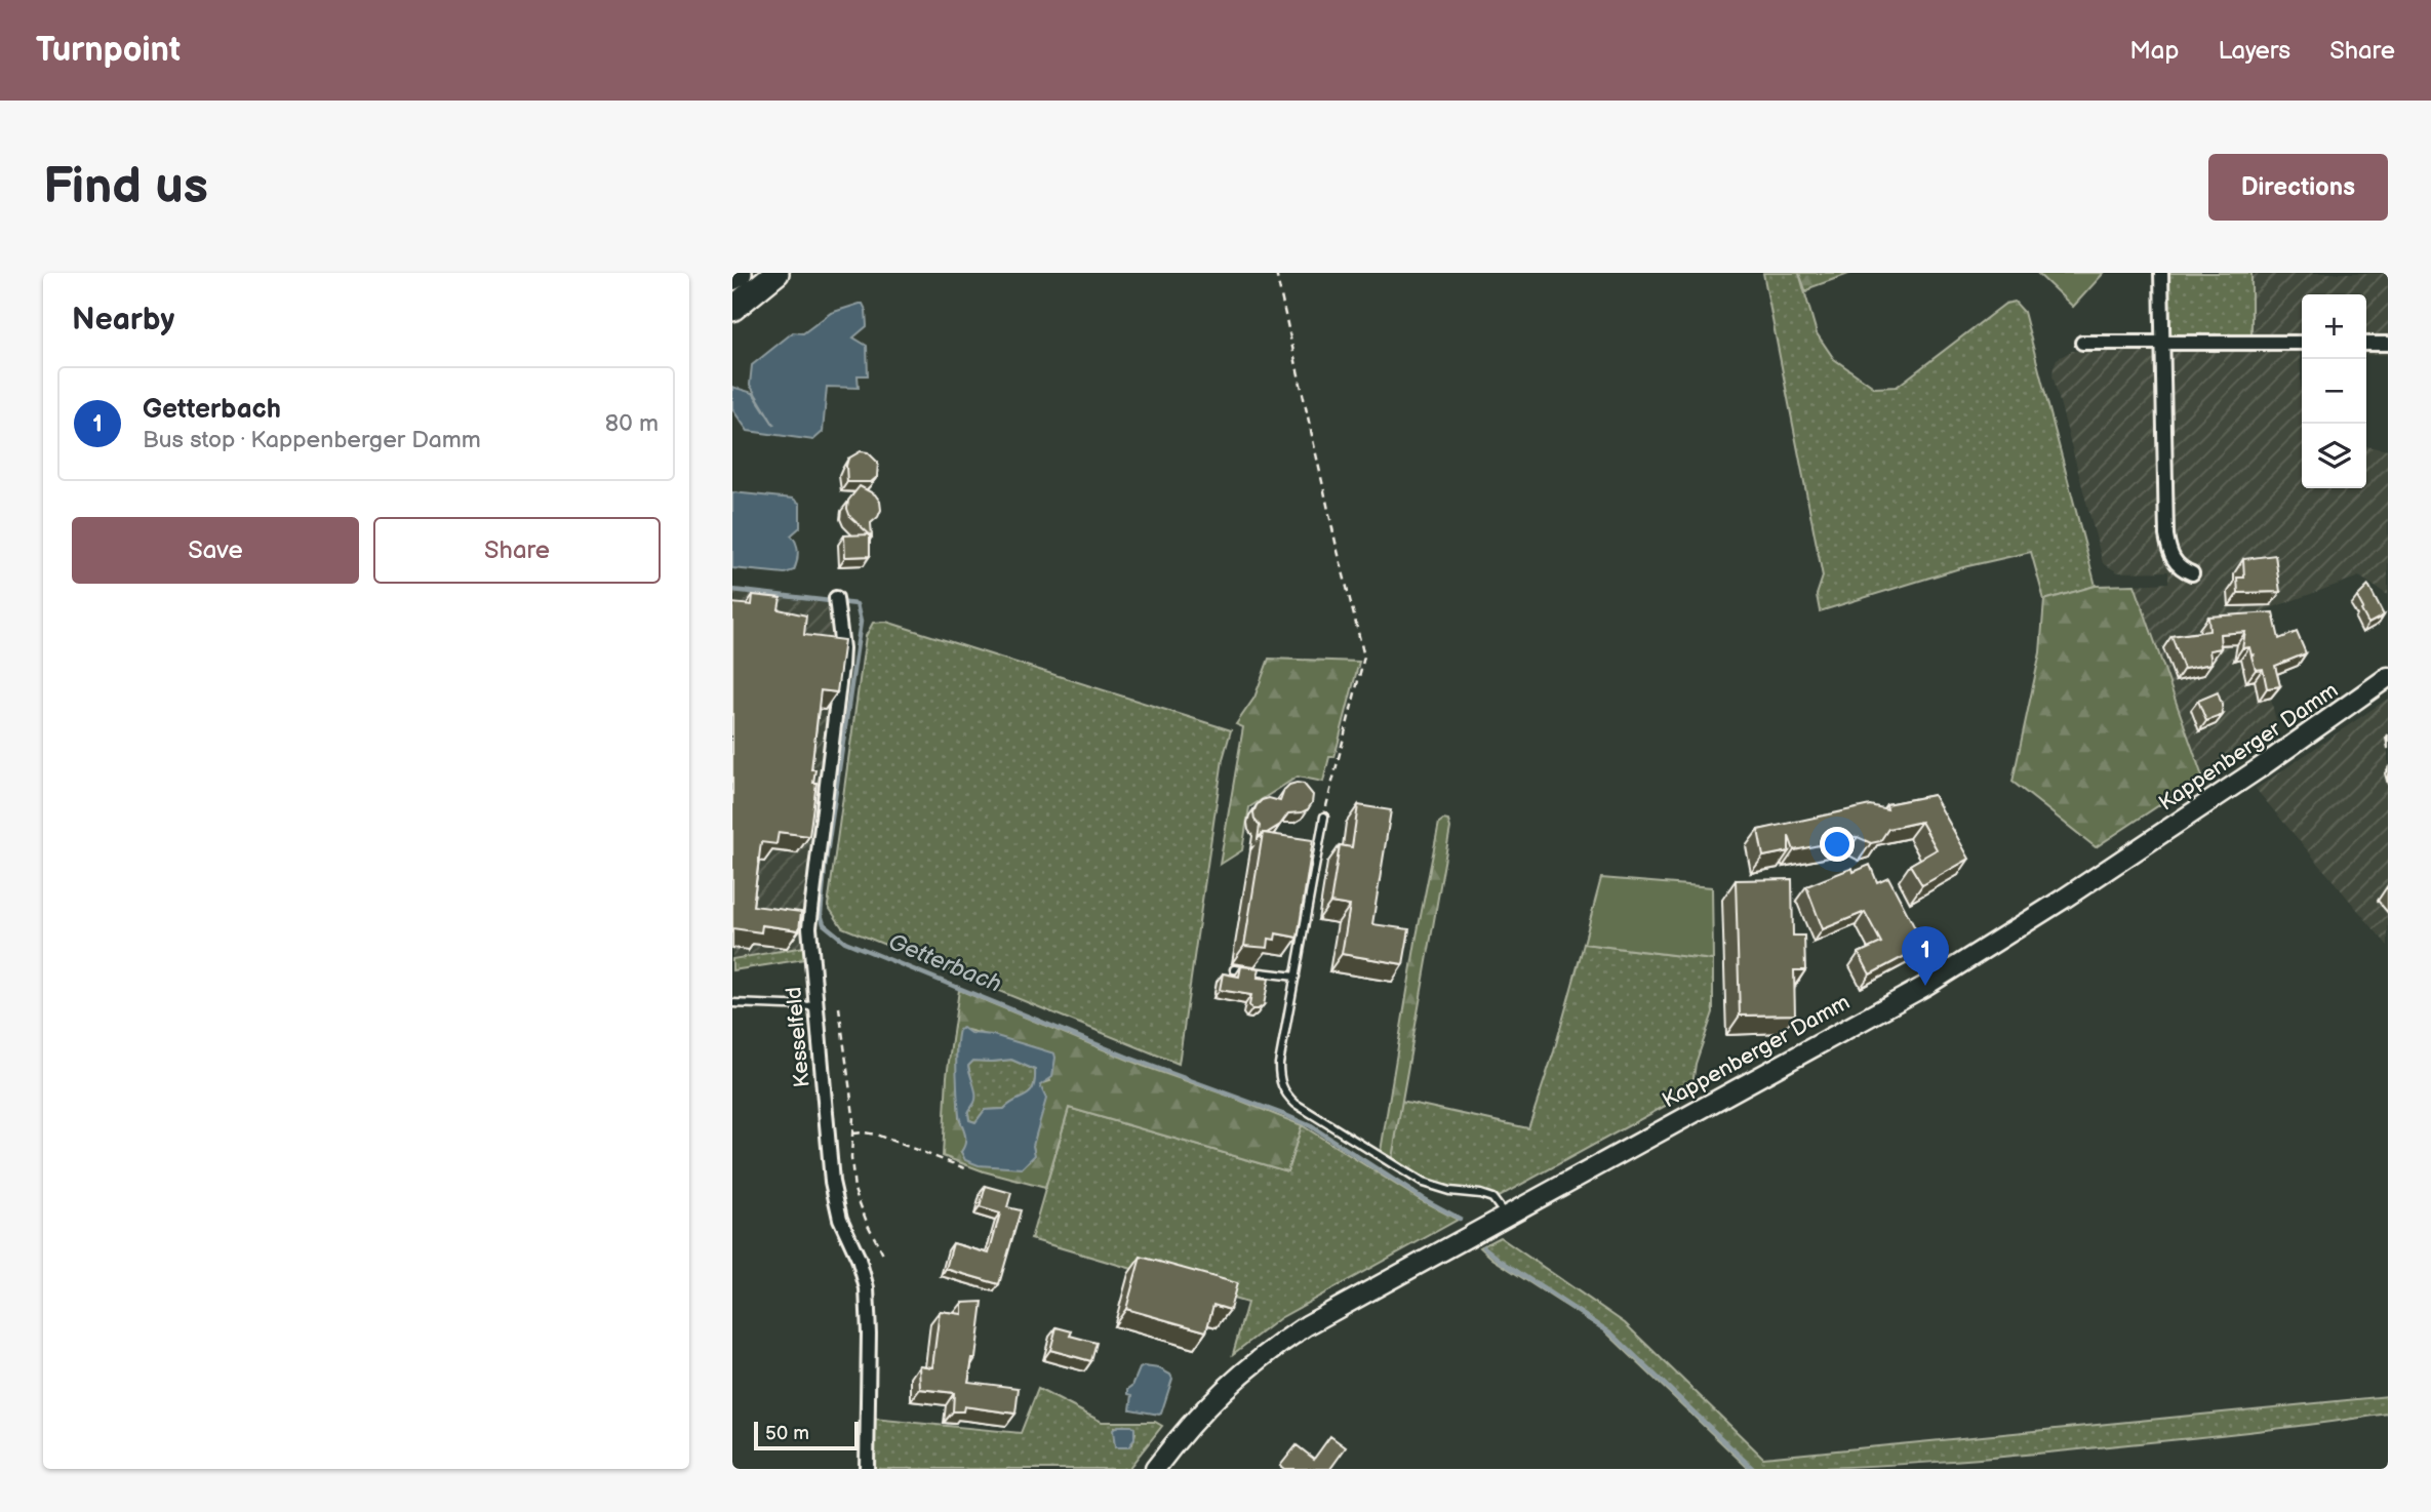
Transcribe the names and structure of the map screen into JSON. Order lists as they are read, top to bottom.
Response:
{
  "streets": {
    "main road": ["Kappenberger Damm"],
    "street": ["Kesselfeld"]
  },
  "water": ["Getterbach"],
  "scale_bar": "50 m",
  "page": {
    "header": "Turnpoint",
    "nav": ["Map", "Layers", "Share"],
    "buttons": [
      "Directions",
      ["Save", "Share"]
    ],
    "title": "Find us",
    "heading": "Nearby",
    "map_buttons": ["+", "−"],
    "list": [
      {
        "mark": "1",
        "name": "Getterbach",
        "note": "Bus stop · Kappenberger Damm",
        "value": "80 m"
      }
    ],
    "pins": "1",
    "scale": "50 m"
  }
}
